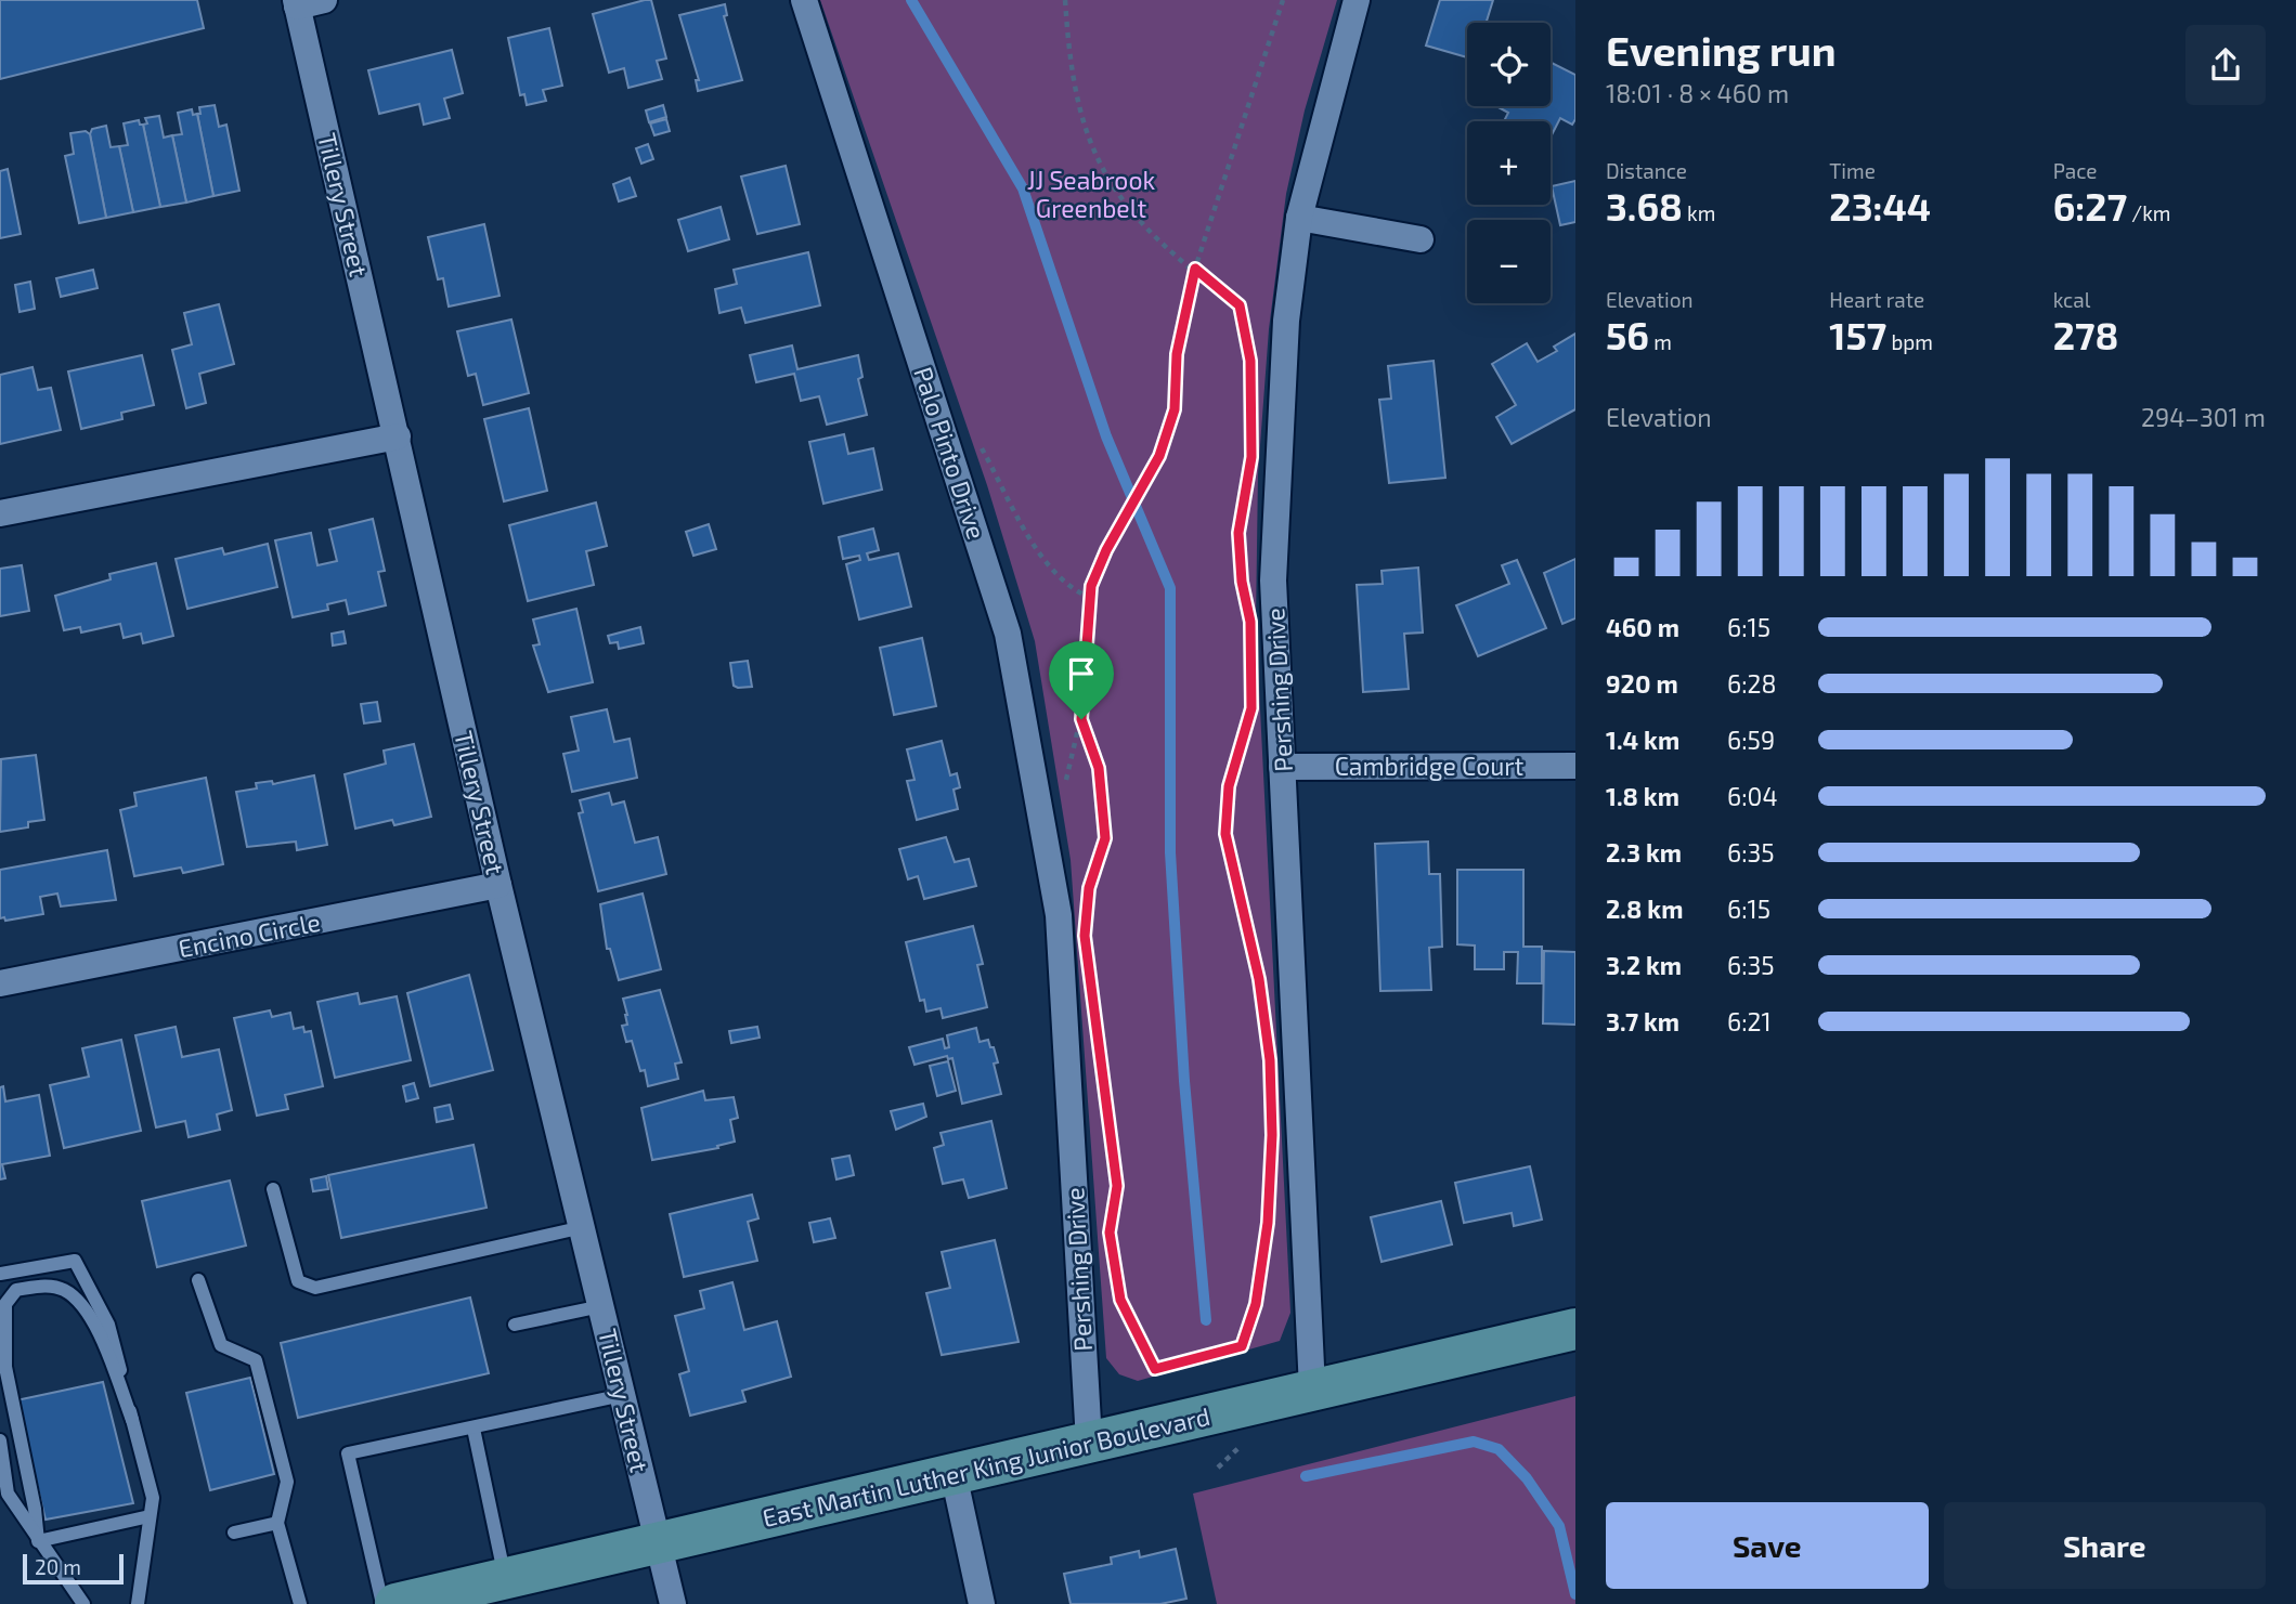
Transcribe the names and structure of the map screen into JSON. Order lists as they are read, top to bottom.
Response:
{
  "streets": {
    "main road": ["East Martin Luther King Junior Boulevard"],
    "street": [
      "Tillery Street",
      "Palo Pinto Drive",
      "Pershing Drive",
      "Cambridge Court",
      "Encino Circle"
    ]
  },
  "crossings": [
    ["Tillery Street", "Encino Circle"],
    ["Tillery Street", "East Martin Luther King Junior Boulevard"],
    ["Palo Pinto Drive", "Pershing Drive"],
    ["Pershing Drive", "Cambridge Court"],
    ["Pershing Drive", "East Martin Luther King Junior Boulevard"]
  ],
  "parks": ["JJ Seabrook Greenbelt"],
  "scale_bar": "20 m",
  "page": {
    "heading": ["Evening run", "18:01 · 8 × 460 m"],
    "map_buttons": ["+", "−"],
    "stats": [
      ["Distance", "3.68 km"],
      ["Time", "23:44"],
      ["Pace", "6:27 /km"],
      ["Elevation", "56 m"],
      ["Heart rate", "157 bpm"],
      ["kcal", "278"]
    ],
    "chart": ["Elevation", "294–301 m"],
    "list": [
      {
        "name": "460 m",
        "note": "6:15"
      },
      {
        "name": "920 m",
        "note": "6:28"
      },
      {
        "name": "1.4 km",
        "note": "6:59"
      },
      {
        "name": "1.8 km",
        "note": "6:04"
      },
      {
        "name": "2.3 km",
        "note": "6:35"
      },
      {
        "name": "2.8 km",
        "note": "6:15"
      },
      {
        "name": "3.2 km",
        "note": "6:35"
      },
      {
        "name": "3.7 km",
        "note": "6:21"
      }
    ],
    "buttons": ["Save", "Share"],
    "scale": "20 m"
  }
}
